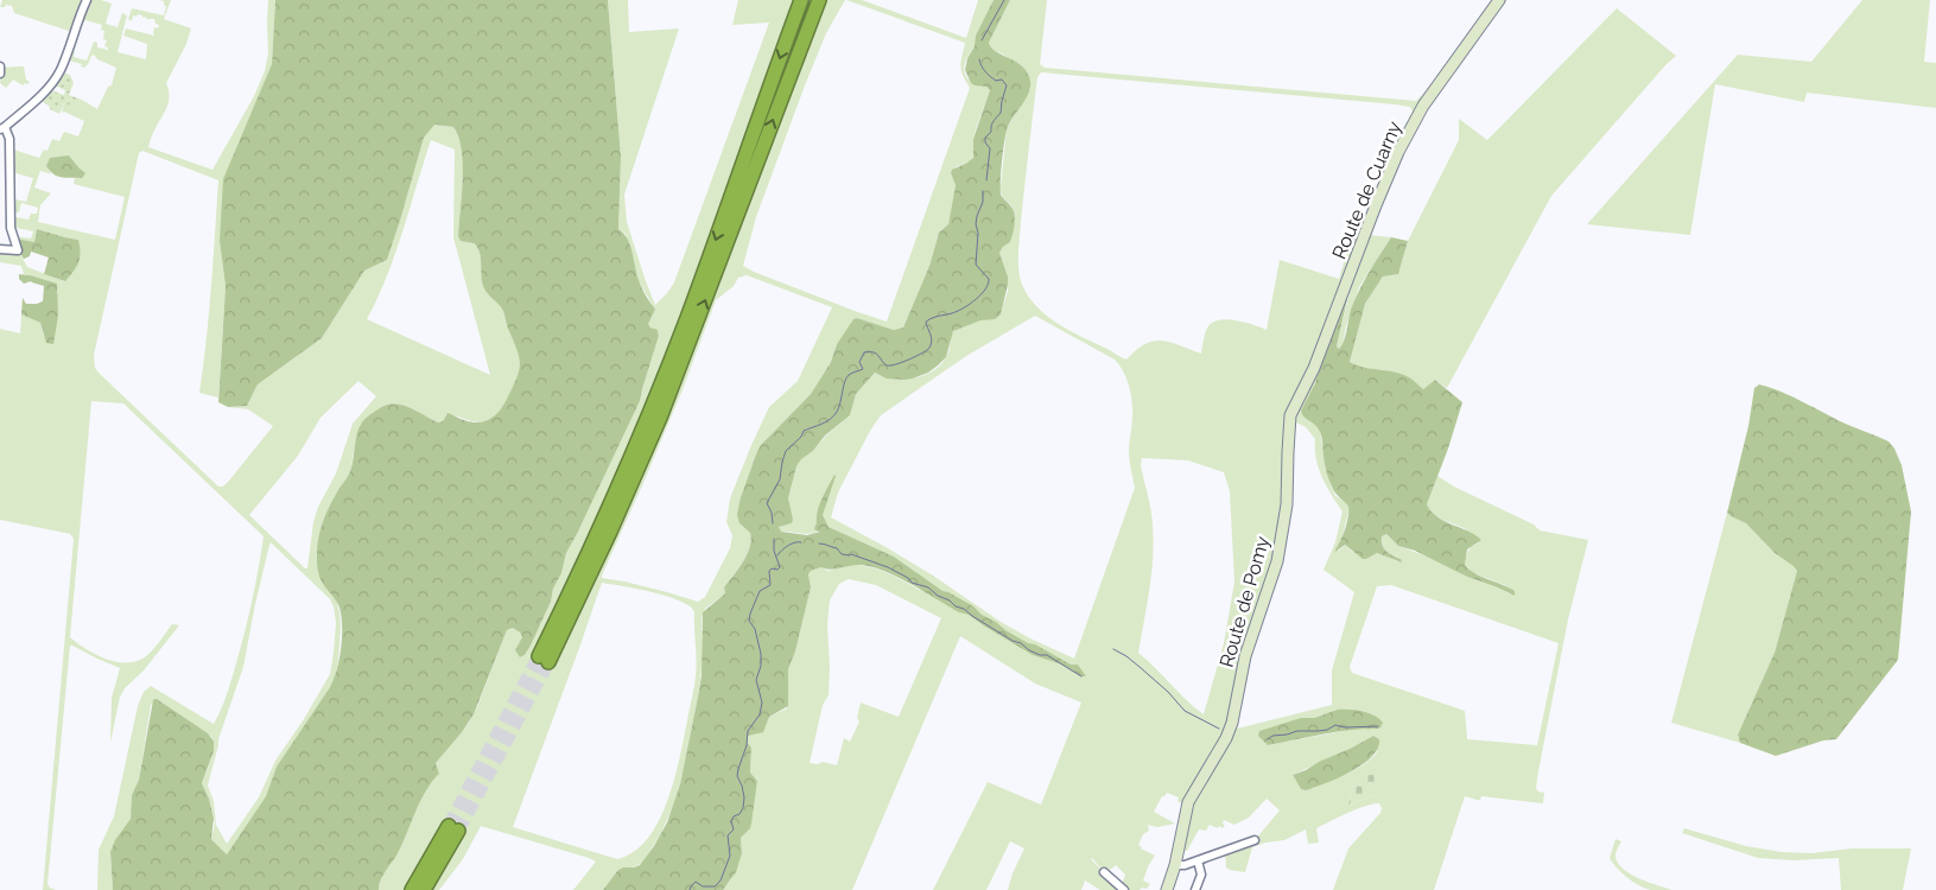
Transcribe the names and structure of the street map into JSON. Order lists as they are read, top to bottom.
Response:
{
  "streets": {
    "street": ["Route de Cuarny", "Route de Pomy"]
  },
  "crossings": [
    ["Route de Cuarny", "Route de Pomy"]
  ]
}
